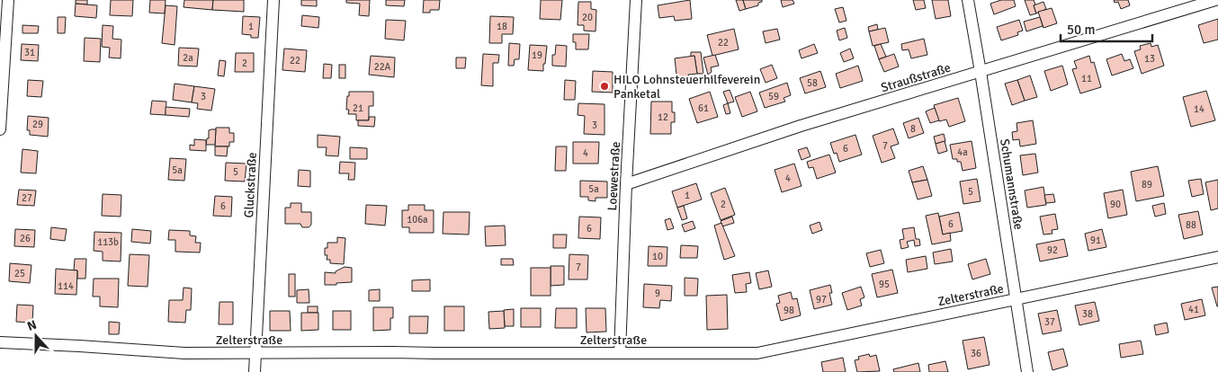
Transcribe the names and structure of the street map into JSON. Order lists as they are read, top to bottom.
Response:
{
  "streets": {
    "street": [
      "Straußstraße",
      "Loewestraße",
      "Schumannstraße",
      "Gluckstraße",
      "Zelterstraße"
    ]
  },
  "crossings": [
    ["Straußstraße", "Loewestraße"],
    ["Straußstraße", "Schumannstraße"],
    ["Loewestraße", "Zelterstraße"],
    ["Schumannstraße", "Zelterstraße"],
    ["Gluckstraße", "Zelterstraße"]
  ],
  "places": ["HILO Lohnsteuerhilfeverein Panketal"],
  "house_numbers": [
    "20",
    "1",
    "18",
    "22",
    "31",
    "19",
    "2a",
    "13",
    "22",
    "2",
    "22A",
    "11",
    "58",
    "3",
    "59",
    "21",
    "61",
    "14",
    "12",
    "29",
    "3",
    "8",
    "7",
    "6",
    "4a",
    "4",
    "5a",
    "5",
    "4",
    "89",
    "5a",
    "5",
    "1",
    "27",
    "2",
    "90",
    "6",
    "106a",
    "6",
    "88",
    "6",
    "26",
    "91",
    "113b",
    "92",
    "10",
    "7",
    "25",
    "95",
    "114",
    "9",
    "97",
    "41",
    "98",
    "38",
    "37",
    "36"
  ],
  "scale_bar": "50 m",
  "north": "top"
}
